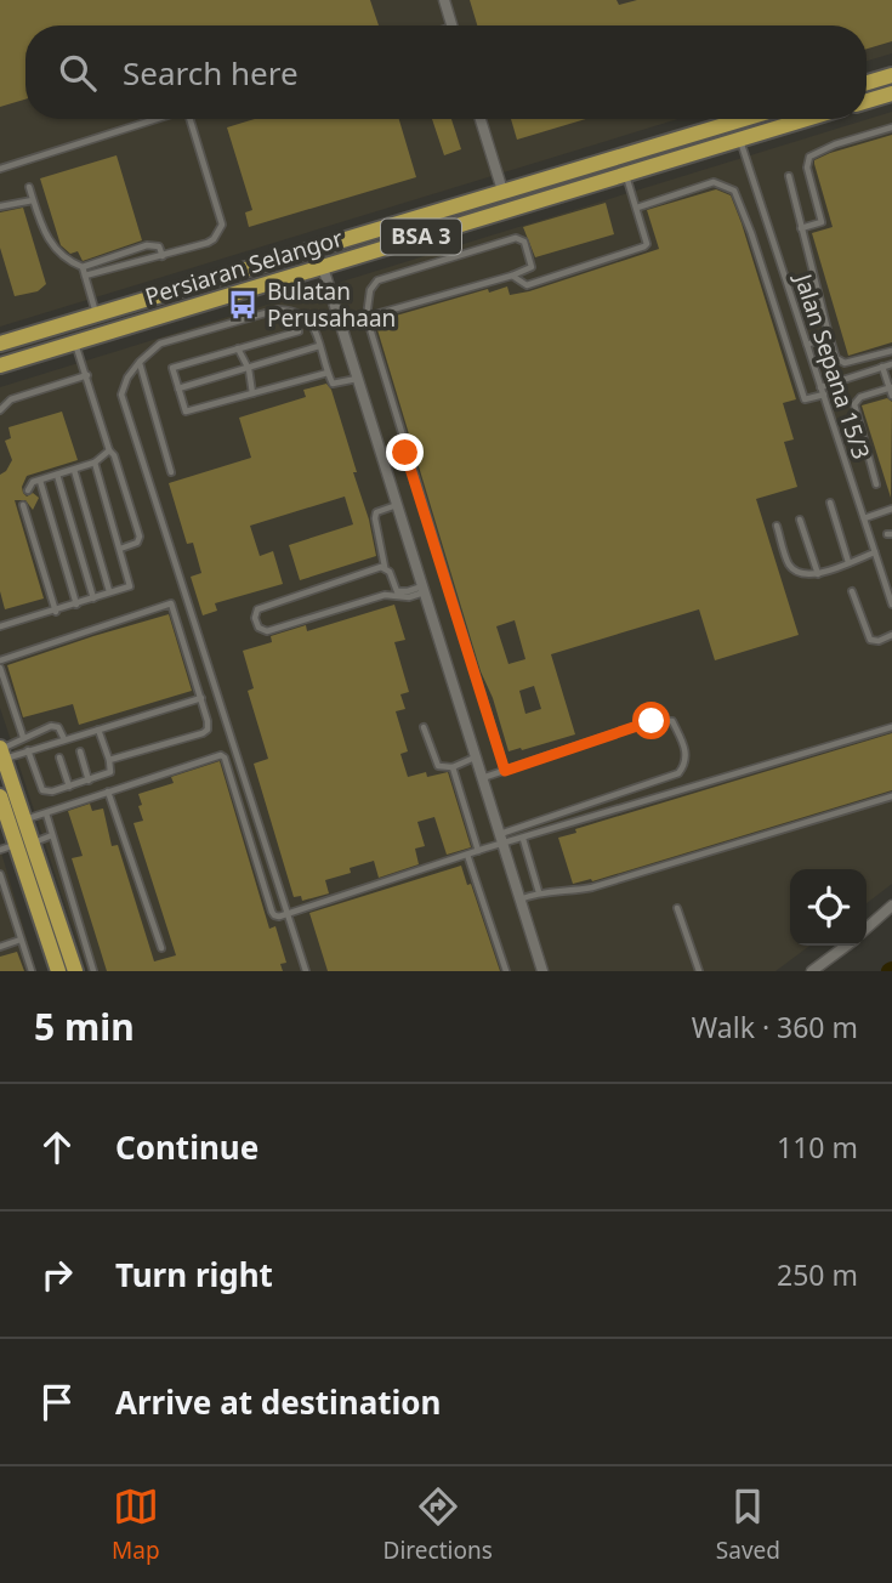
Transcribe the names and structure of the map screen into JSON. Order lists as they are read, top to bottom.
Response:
{
  "streets": {
    "main road": ["BSA 3", "Persiaran Selangor"],
    "lane": ["Jalan Sepana 15/3"]
  },
  "crossings": [
    ["Persiaran Selangor", "Jalan Sepana 15/3"]
  ],
  "places": {
    "bus stop": ["Bulatan Perusahaan"]
  },
  "page": {
    "search": "Search here",
    "heading": ["5 min", "Walk · 360 m"],
    "list": [
      ["Continue", "110 m"],
      ["Turn right", "250 m"],
      "Arrive at destination"
    ],
    "nav": ["Map", "Directions", "Saved"]
  }
}
